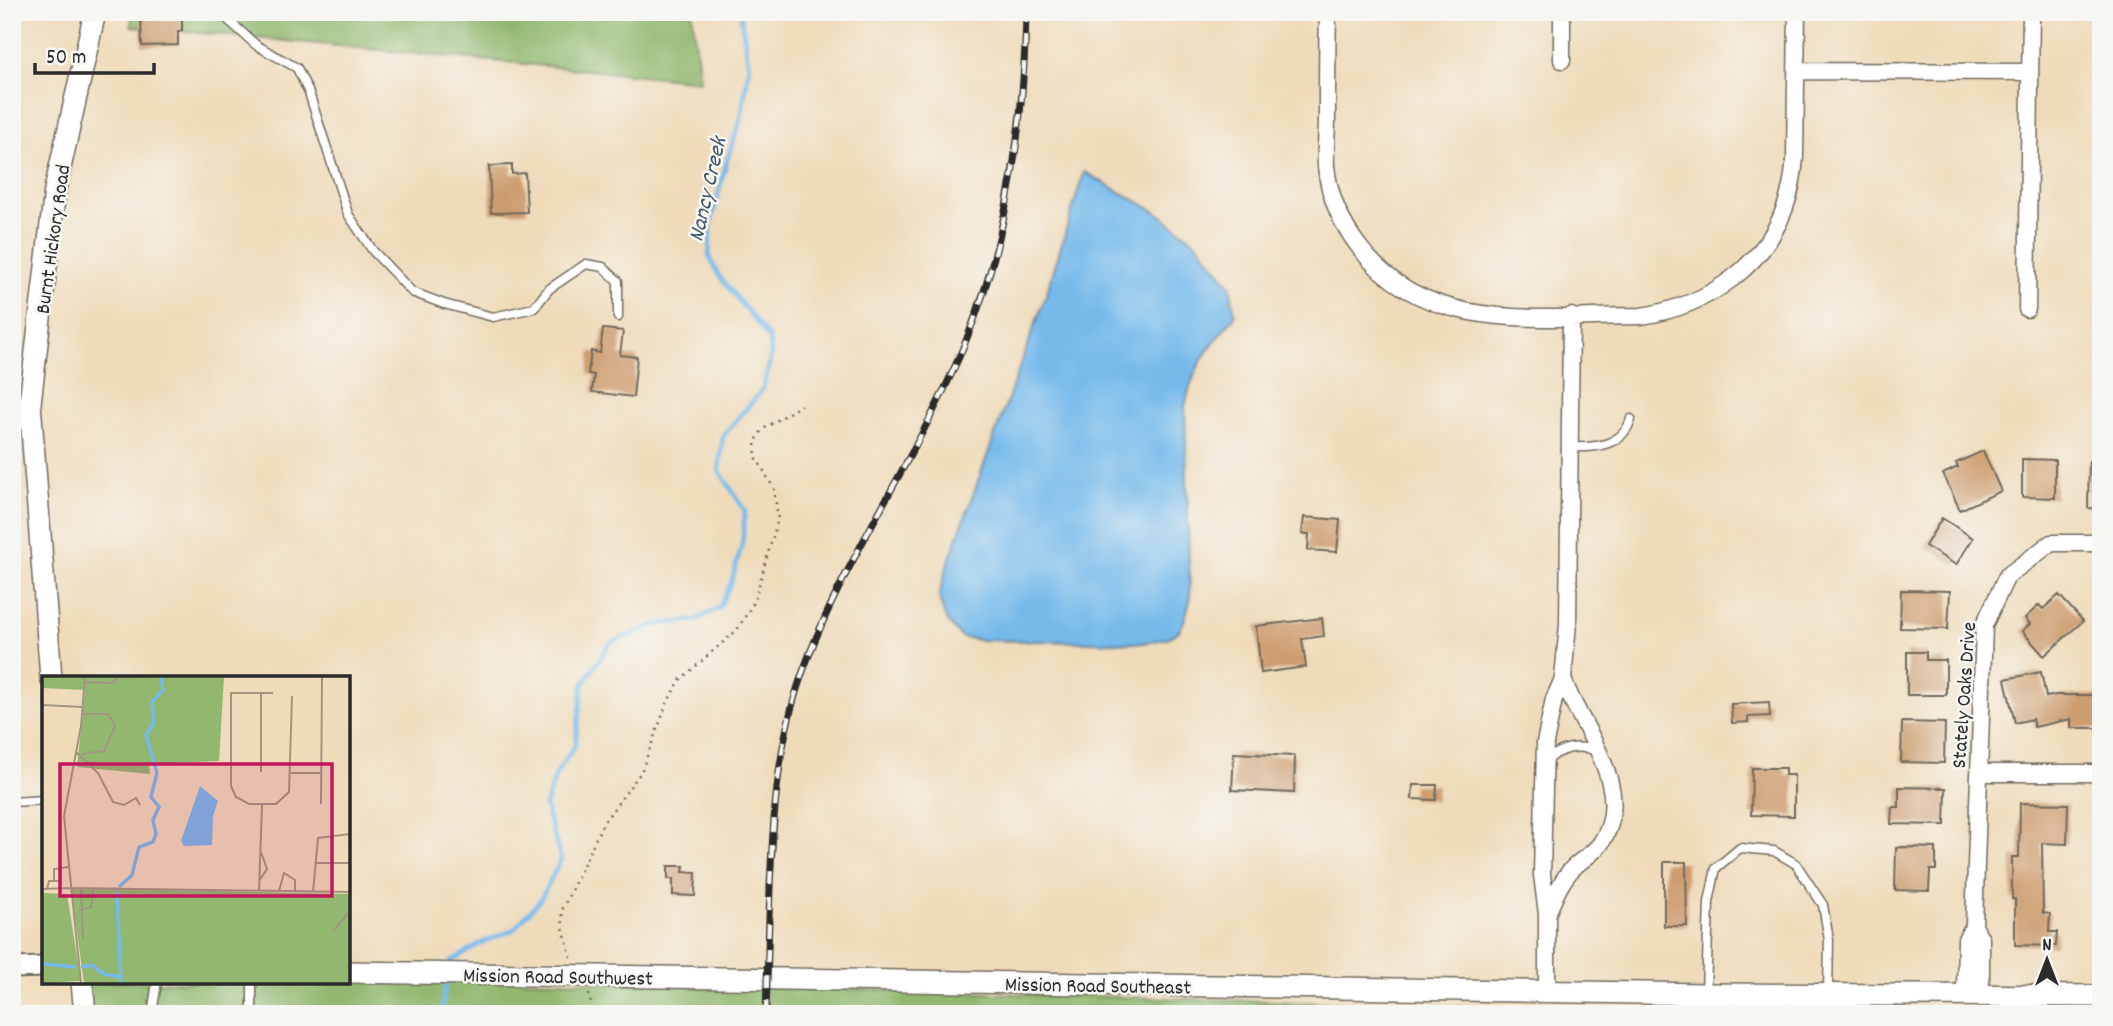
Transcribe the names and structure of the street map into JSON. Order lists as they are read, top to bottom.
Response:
{
  "streets": {
    "main road": ["Burnt Hickory Road", "Mission Road Southwest", "Mission Road Southeast"],
    "street": ["Stately Oaks Drive"]
  },
  "crossings": [
    ["Stately Oaks Drive", "Mission Road Southeast"],
    ["Mission Road Southwest", "Mission Road Southeast"]
  ],
  "water": ["Nancy Creek"],
  "scale_bar": "50 m",
  "north": "top"
}
